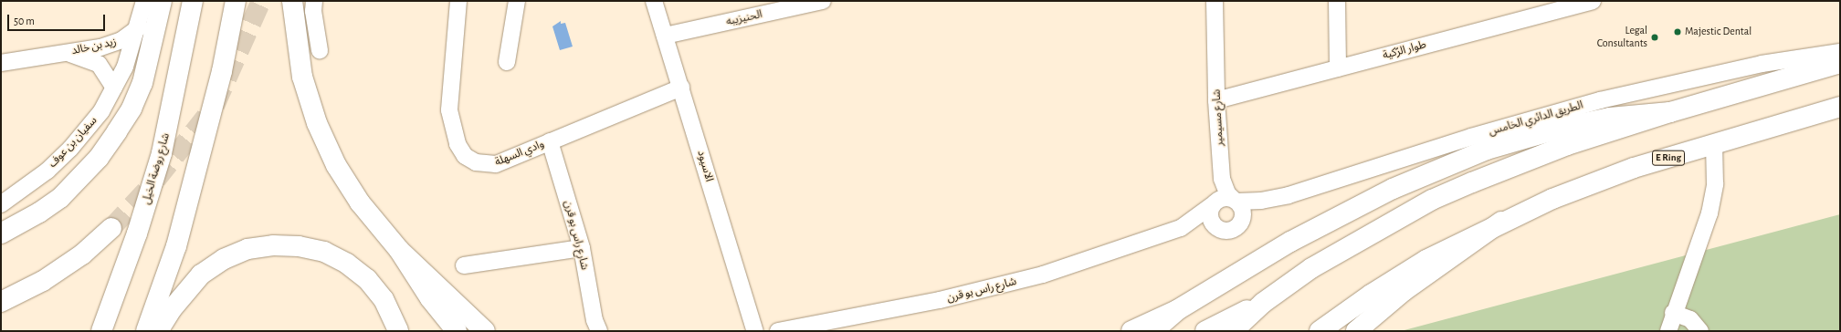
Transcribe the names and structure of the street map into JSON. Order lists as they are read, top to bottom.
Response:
{
  "streets": {
    "main road": ["E Ring", "شارع روضة الخيل"],
    "street": [
      "الحنيزيبه",
      "زيد بن خالد",
      "طوار الرّكية",
      "شارع مسيمير",
      "الطريق الدائري الخامس",
      "سفيان بن عوف",
      "وادي السهلة",
      "الاسيود",
      "شارع راس بو قرن"
    ]
  },
  "crossings": [
    ["الحنيزيبه", "الاسيود"],
    ["زيد بن خالد", "سفيان بن عوف"],
    ["طوار الرّكية", "شارع مسيمير"],
    ["شارع مسيمير", "الطريق الدائري الخامس"],
    ["شارع مسيمير", "شارع راس بو قرن"],
    ["الطريق الدائري الخامس", "شارع راس بو قرن"],
    ["وادي السهلة", "الاسيود"],
    ["وادي السهلة", "شارع راس بو قرن"]
  ],
  "places": ["Majestic Dental", "Legal Consultants"],
  "scale_bar": "50 m"
}
